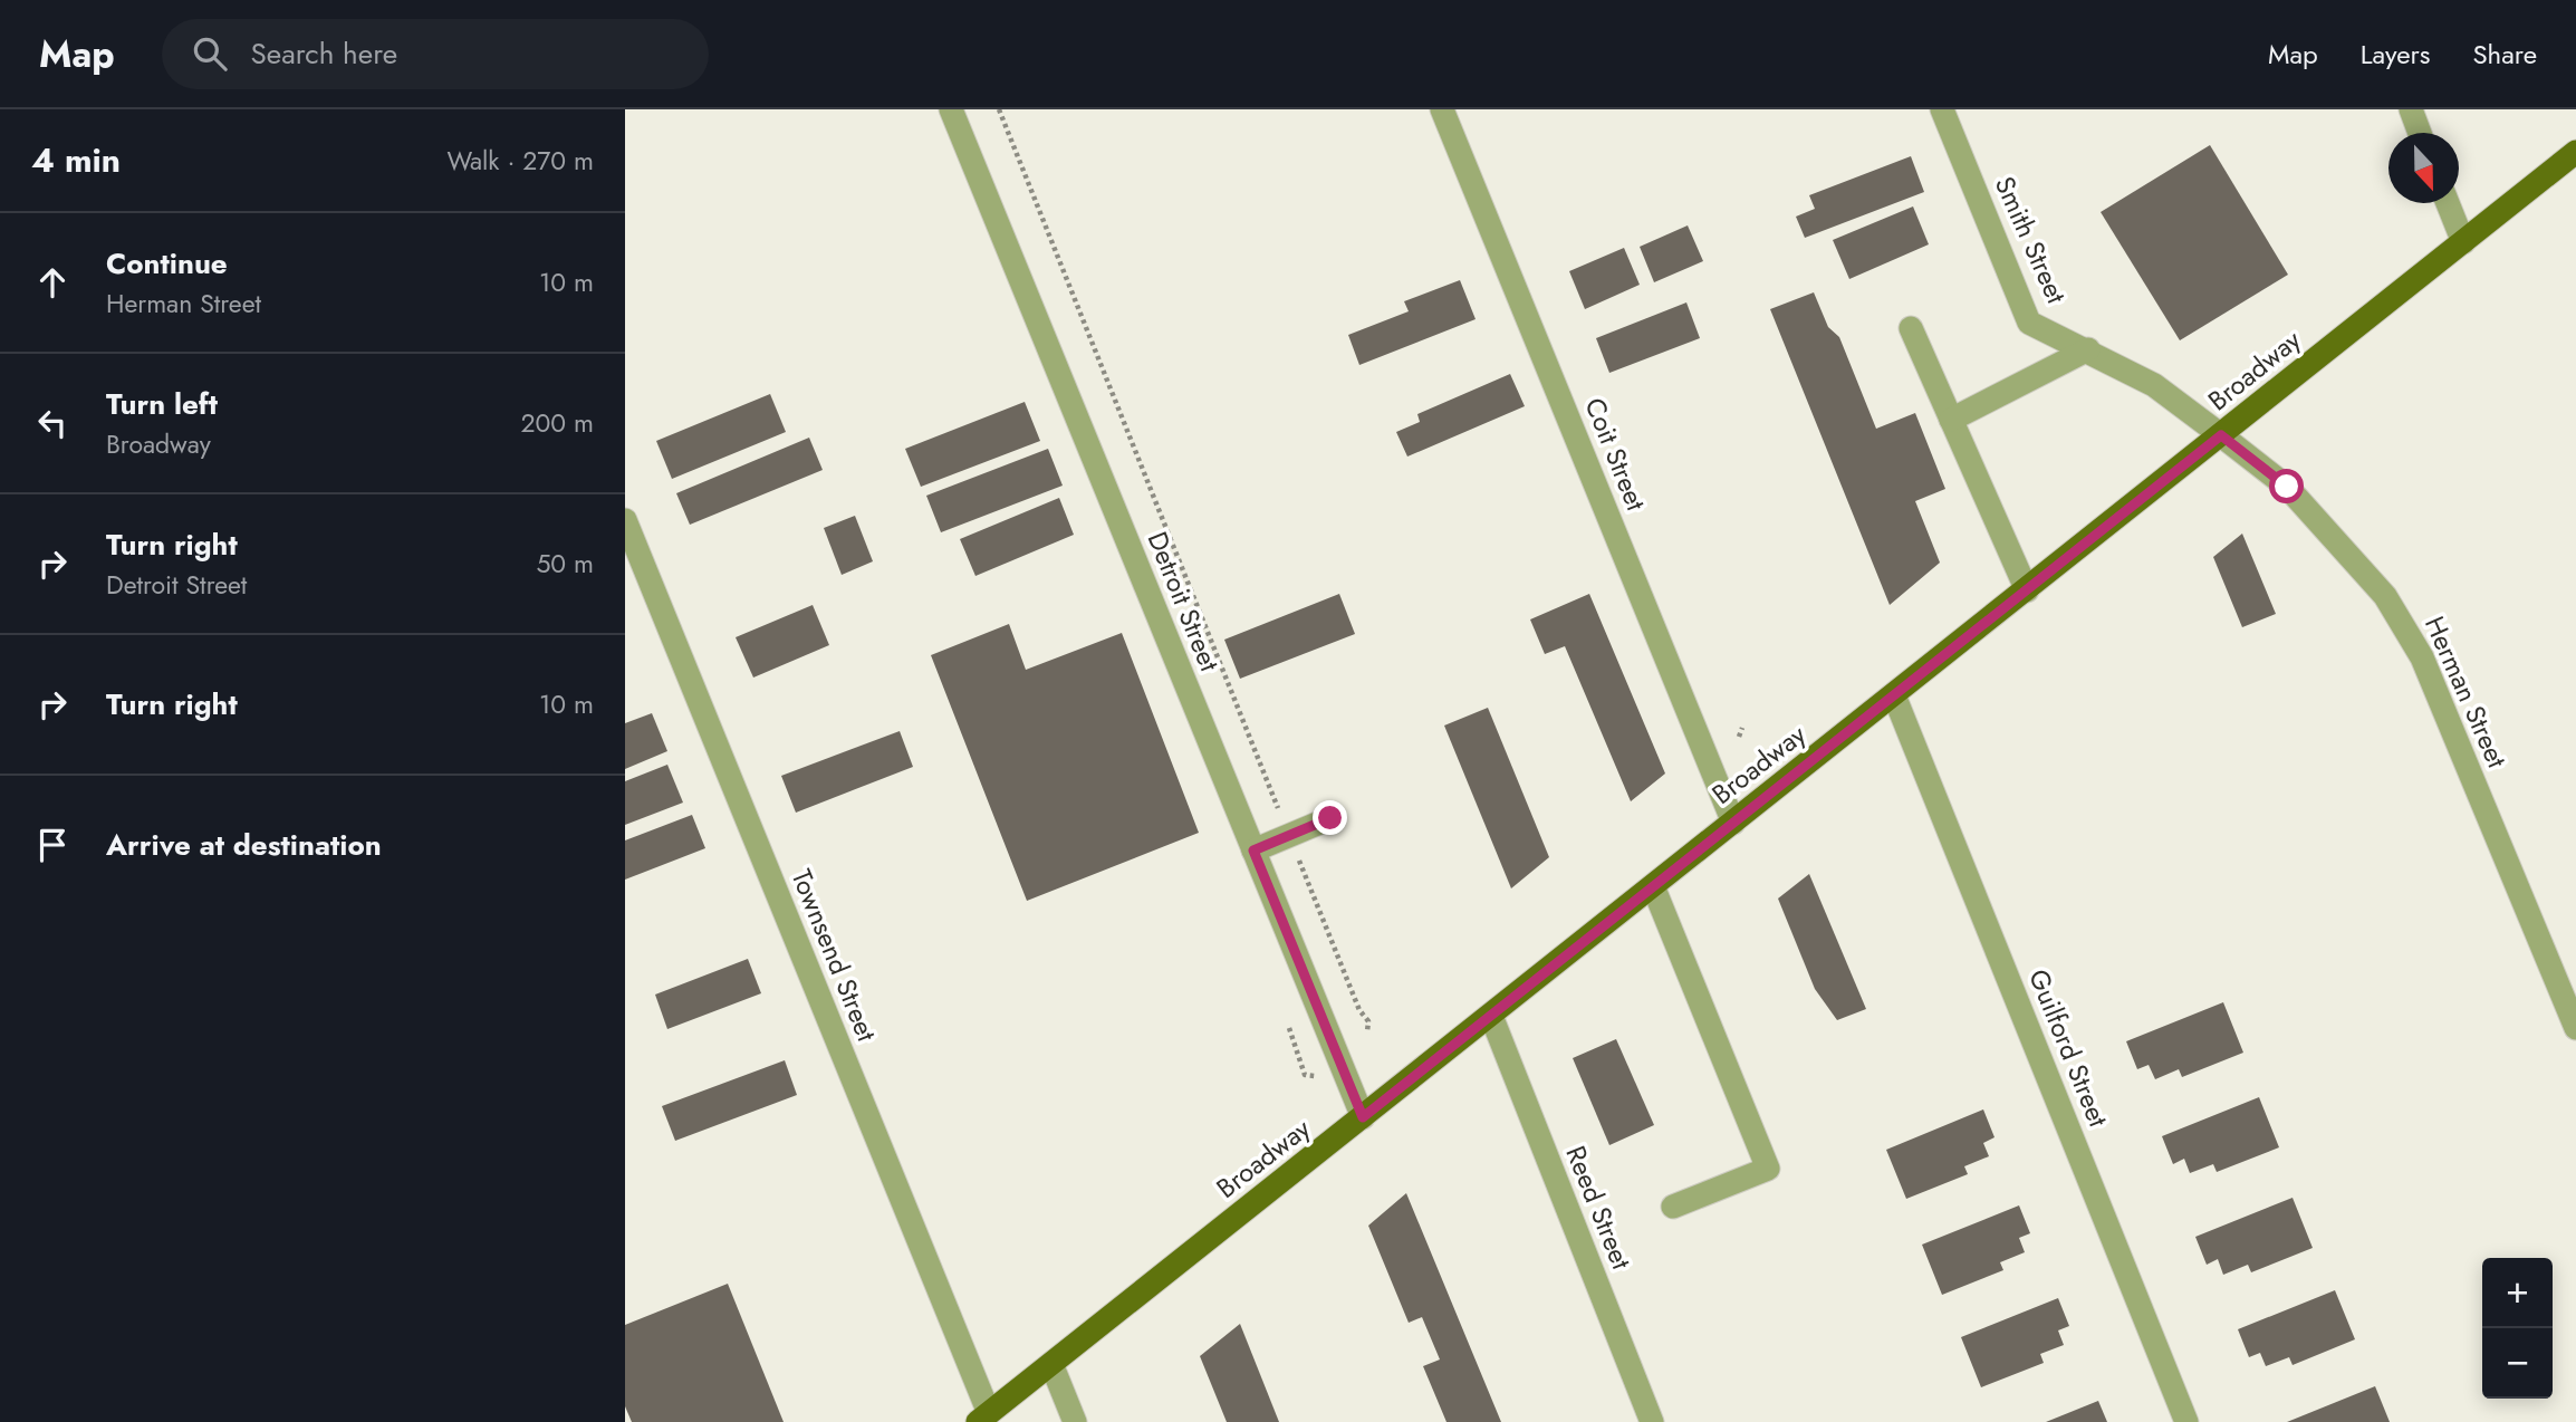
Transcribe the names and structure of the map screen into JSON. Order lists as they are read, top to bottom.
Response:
{
  "streets": {
    "main road": ["Broadway"],
    "street": [
      "Smith Street",
      "Coit Street",
      "Detroit Street",
      "Herman Street",
      "Townsend Street",
      "Guilford Street",
      "Reed Street"
    ]
  },
  "crossings": [
    ["Smith Street", "Broadway"],
    ["Smith Street", "Herman Street"],
    ["Broadway", "Coit Street"],
    ["Broadway", "Detroit Street"],
    ["Broadway", "Herman Street"],
    ["Broadway", "Townsend Street"],
    ["Broadway", "Guilford Street"],
    ["Broadway", "Reed Street"]
  ],
  "north": "bottom",
  "page": {
    "header": "Map",
    "search": "Search here",
    "nav": ["Map", "Layers", "Share"],
    "heading": ["4 min", "Walk · 270 m"],
    "list": [
      ["Continue", "Herman Street", "10 m"],
      ["Turn left", "Broadway", "200 m"],
      ["Turn right", "Detroit Street", "50 m"],
      ["Turn right", "10 m"],
      "Arrive at destination"
    ],
    "map_buttons": ["+", "−"]
  }
}
